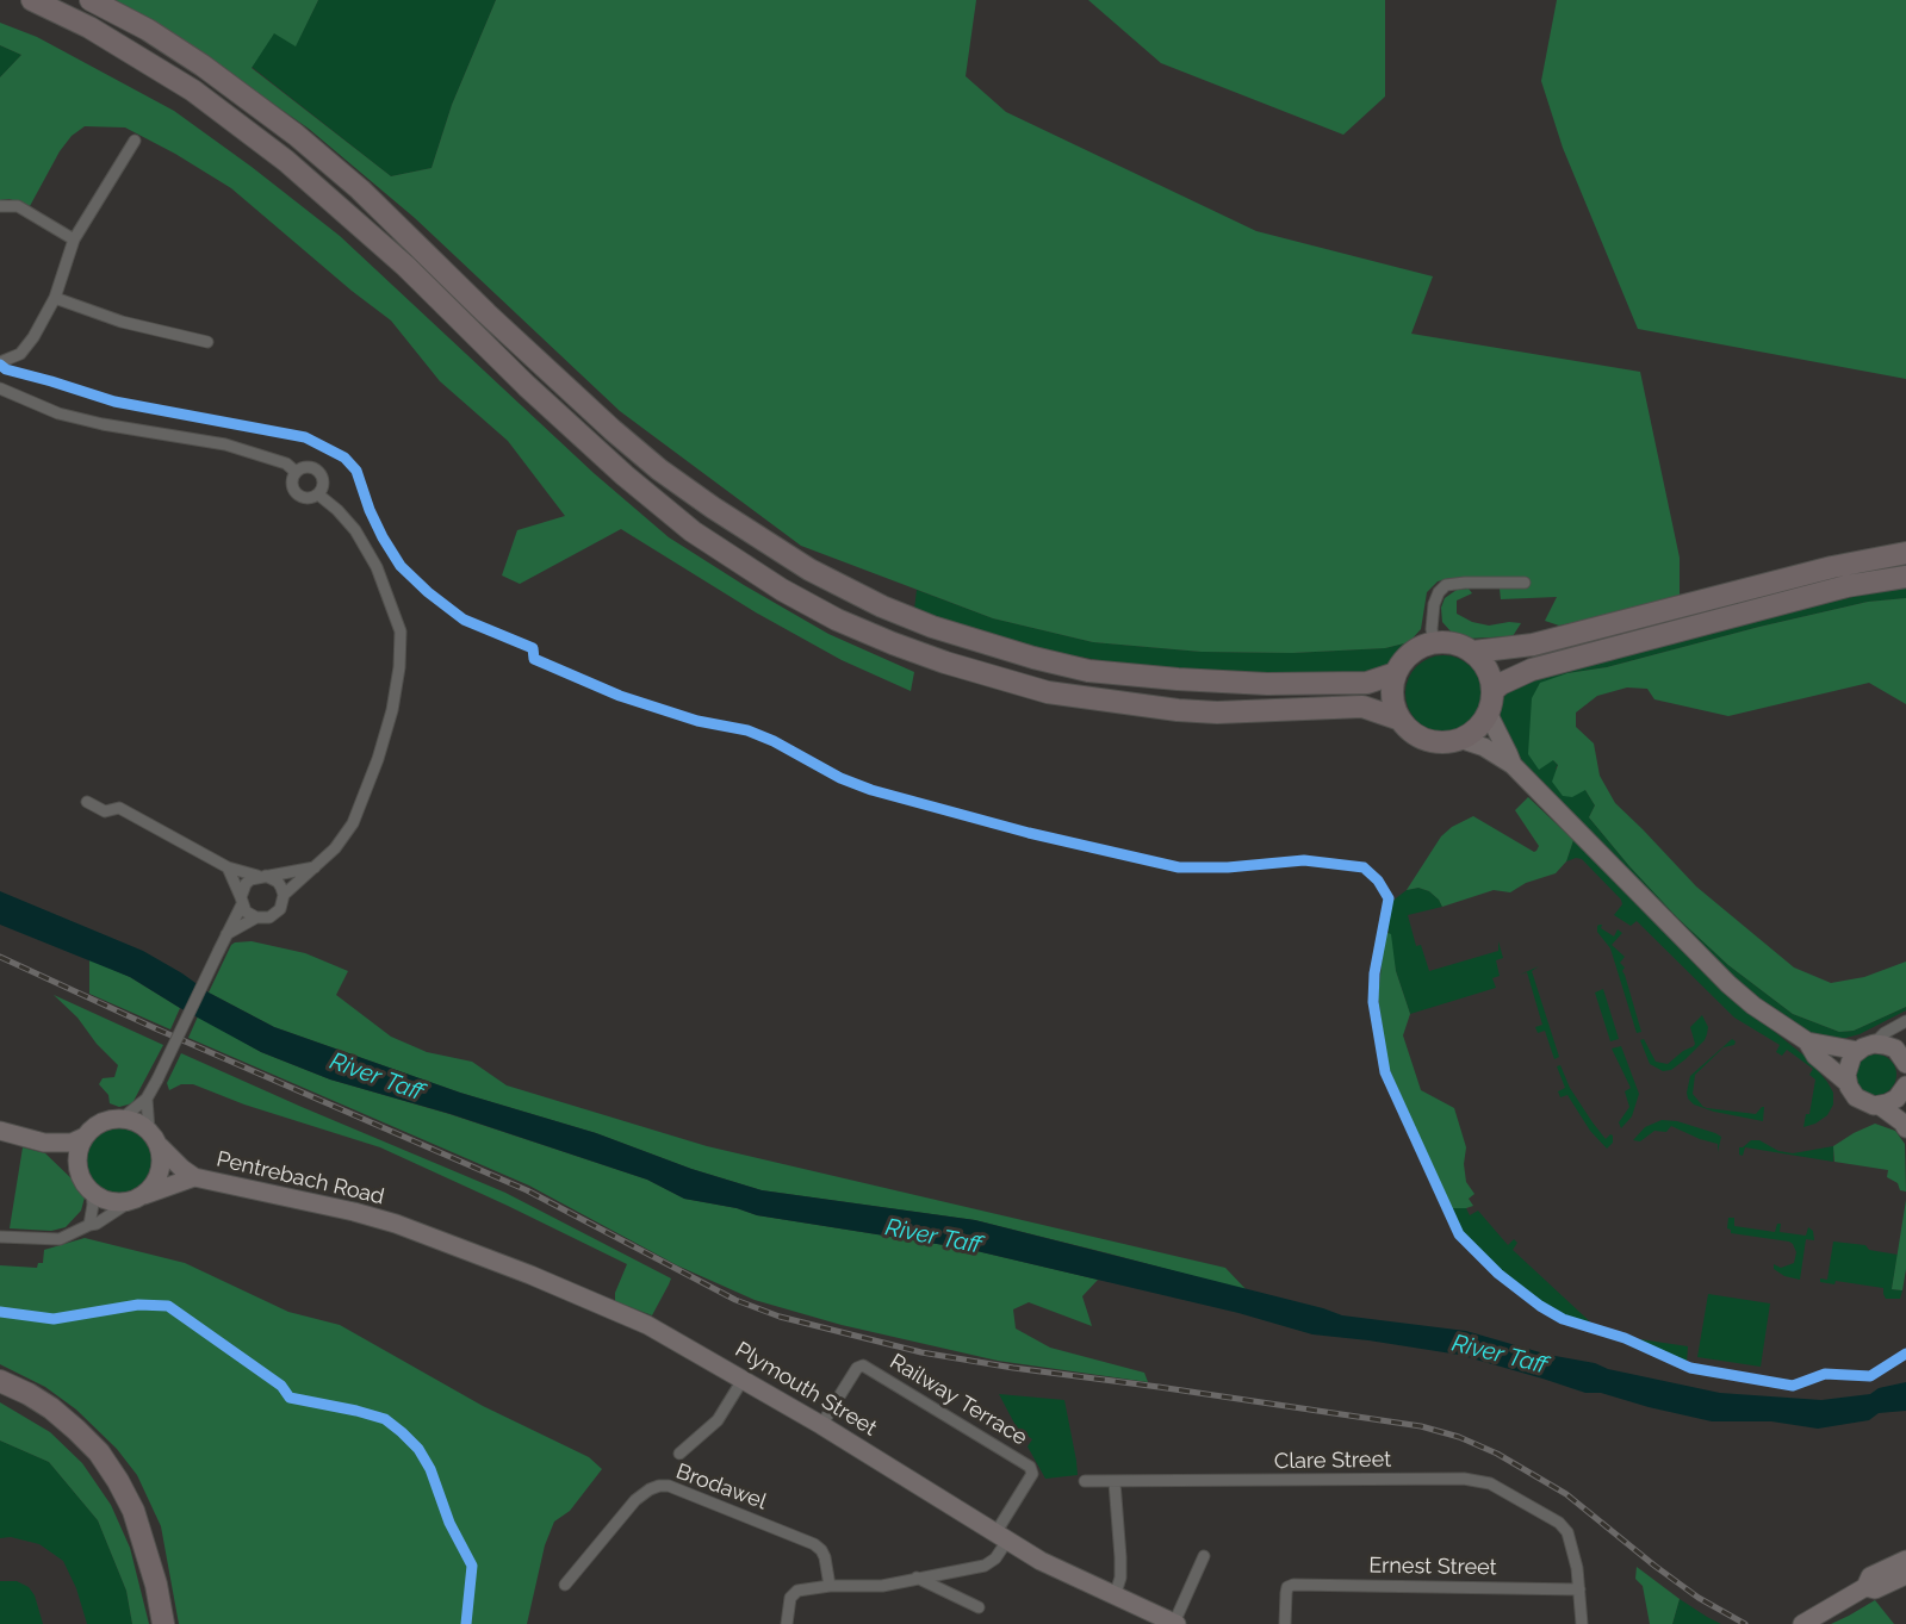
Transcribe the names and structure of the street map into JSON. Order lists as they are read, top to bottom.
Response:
{
  "streets": {
    "main road": ["Pentrebach Road", "Plymouth Street"],
    "street": [
      "Railway Terrace",
      "Clare Street",
      "Brodawel",
      "Ernest Street"
    ]
  },
  "crossings": [
    ["Pentrebach Road", "Plymouth Street"],
    ["Plymouth Street", "Railway Terrace"],
    ["Clare Street", "Ernest Street"]
  ],
  "water": ["River Taff"]
}
